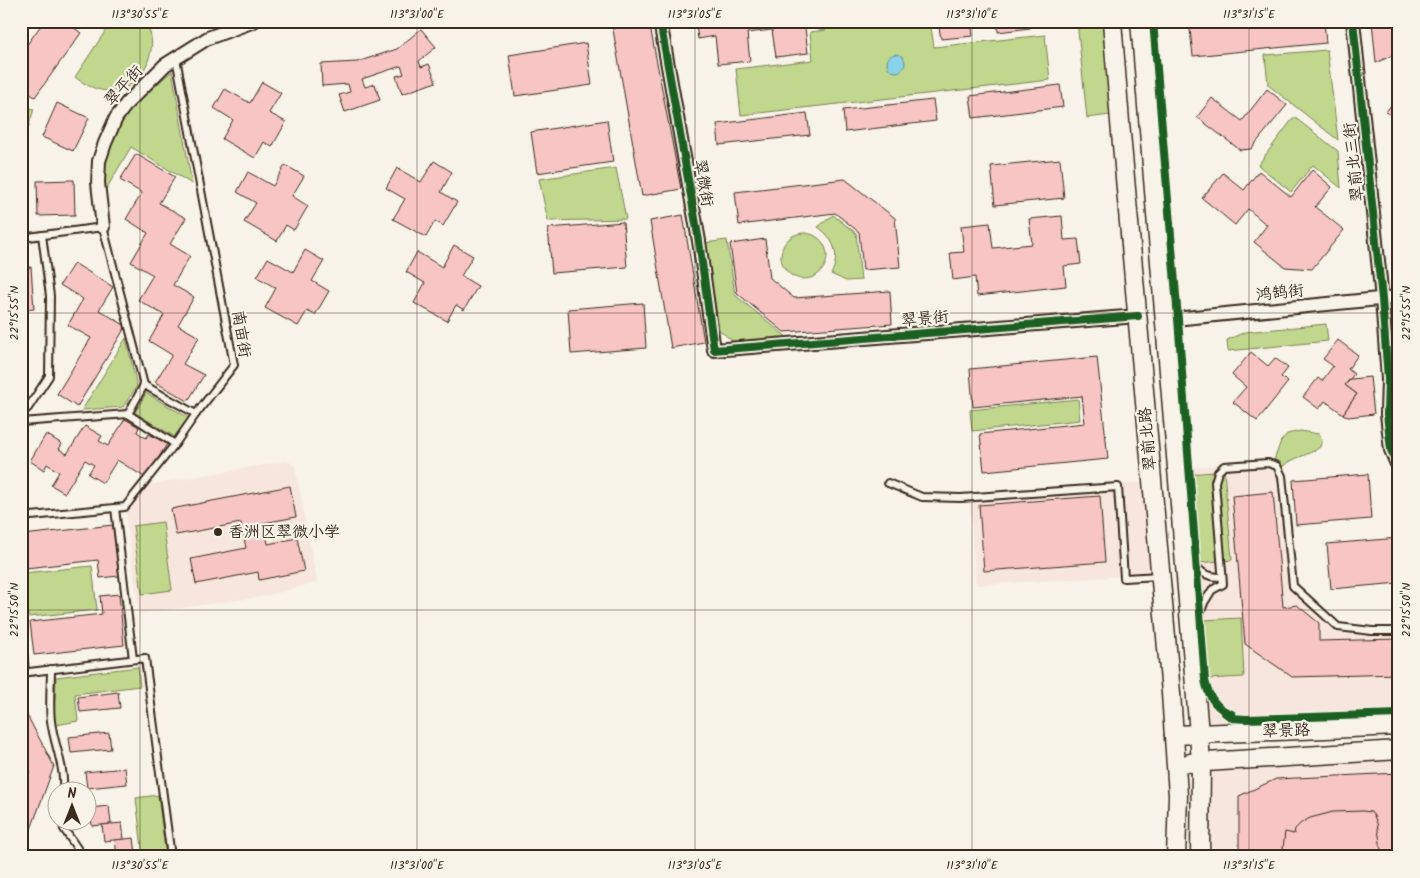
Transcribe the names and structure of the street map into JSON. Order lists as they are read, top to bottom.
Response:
{
  "streets": {
    "main road": ["翠前北路", "翠景路"],
    "street": [
      "翠平街",
      "翠前北三街",
      "翠微街",
      "鸿鹄街",
      "翠景街"
    ],
    "lane": ["南亩街"]
  },
  "crossings": [
    ["翠平街", "南亩街"],
    ["翠前北三街", "鸿鹄街"],
    ["翠微街", "翠景街"],
    ["鸿鹄街", "翠前北路"],
    ["翠景街", "翠前北路"],
    ["翠前北路", "翠景路"]
  ],
  "places": ["香洲区翠微小学"],
  "north": "top",
  "coordinates": [
    "113°30'55\"E",
    "113°31'00\"E",
    "113°31'05\"E",
    "113°31'10\"E",
    "113°31'15\"E",
    "22°15'55\"N",
    "22°15'50\"N"
  ]
}
